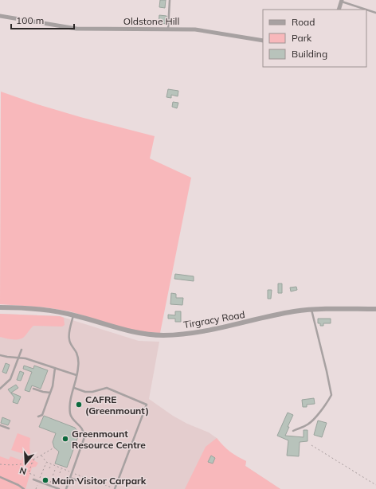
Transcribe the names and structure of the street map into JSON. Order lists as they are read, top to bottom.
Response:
{
  "streets": {
    "street": ["Oldstone Hill", "Tirgracy Road"]
  },
  "places": ["CAFRE (Greenmount)", "Greenmount Resource Centre", "Main Visitor Carpark"],
  "legend": ["Road", "Park", "Building"],
  "scale_bar": "100 m",
  "north": "bottom"
}
